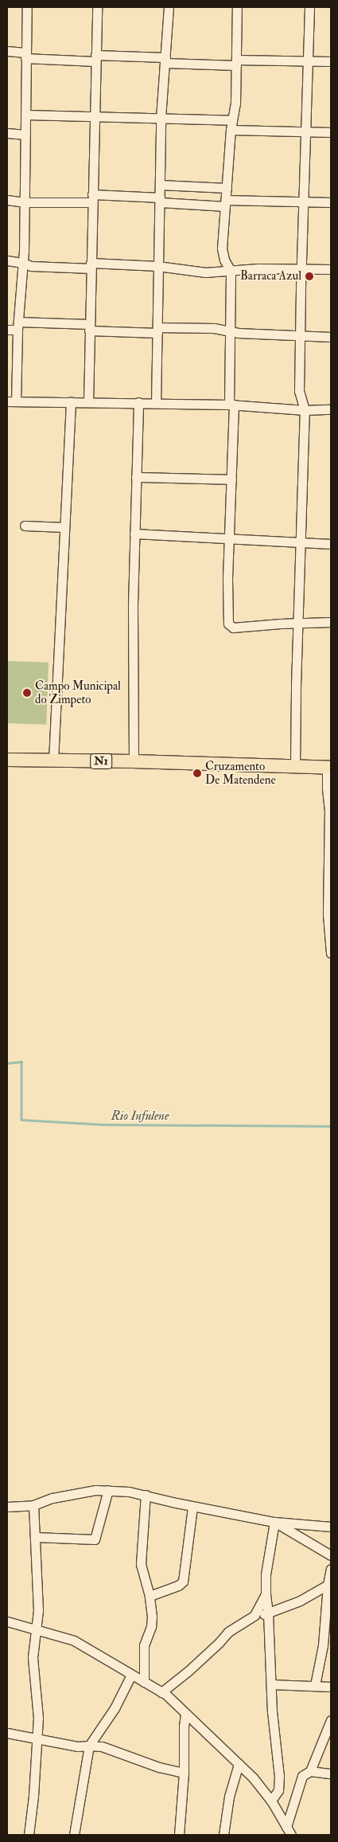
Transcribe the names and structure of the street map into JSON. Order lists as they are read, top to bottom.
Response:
{
  "streets": {
    "highway": ["N1"]
  },
  "water": ["Rio Infulene"],
  "places": ["Barraca Azul", "Campo Municipal do Zimpeto", "Cruzamento De Matendene"]
}
